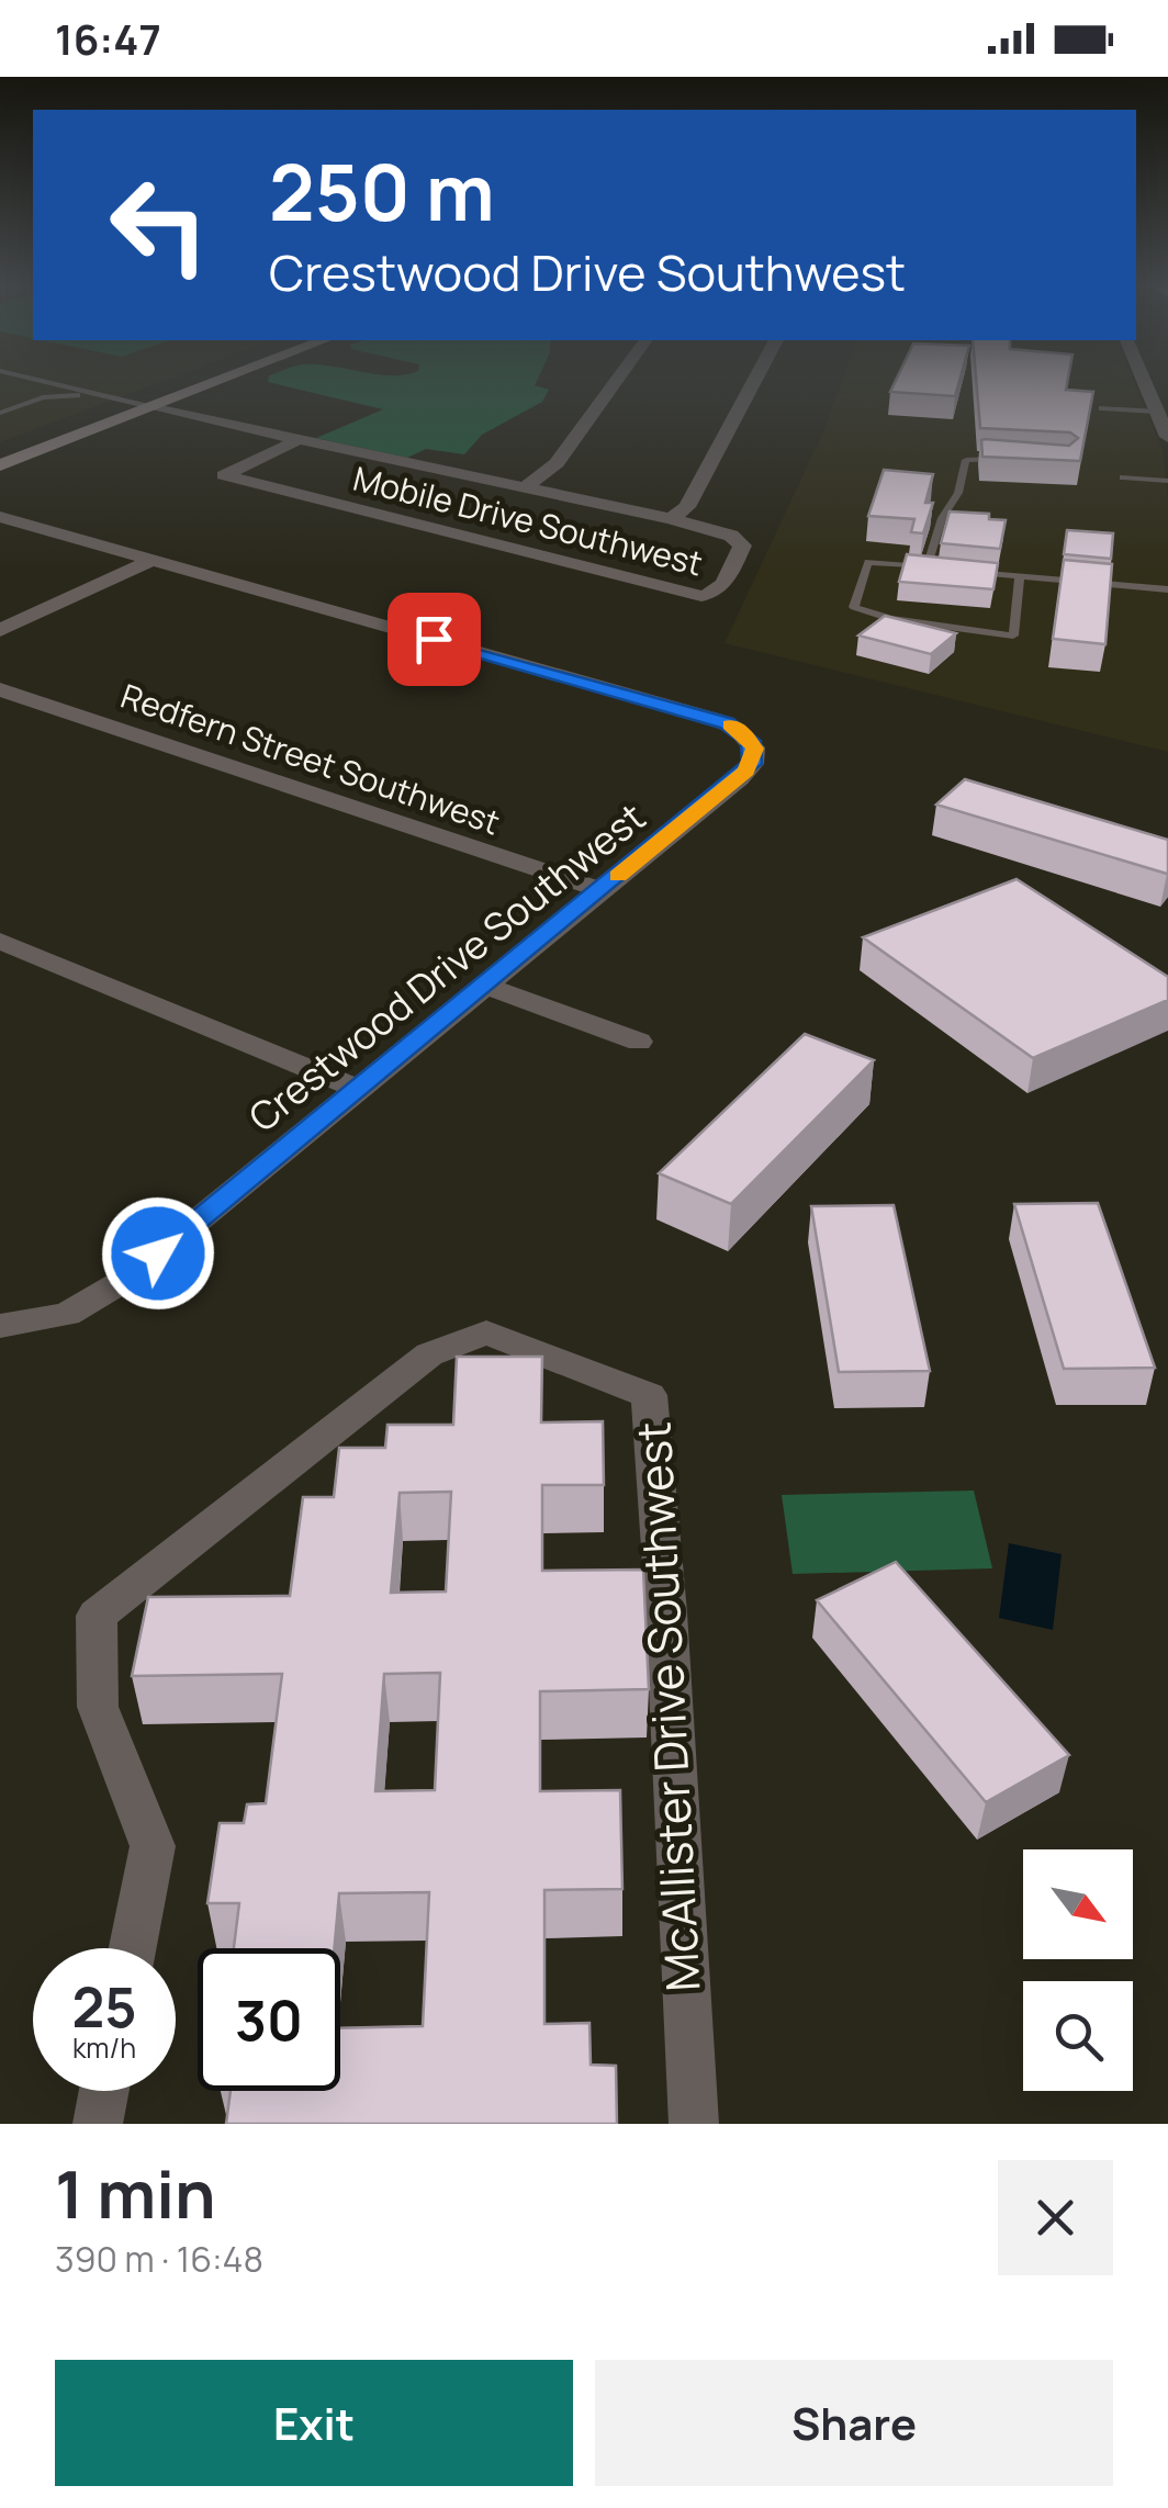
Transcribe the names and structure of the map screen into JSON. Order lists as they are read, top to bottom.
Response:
{
  "streets": {
    "street": [
      "Mobile Drive Southwest",
      "Redfern Street Southwest",
      "Crestwood Drive Southwest",
      "McAllister Drive Southwest"
    ]
  },
  "crossings": [
    ["Redfern Street Southwest", "Crestwood Drive Southwest"]
  ],
  "north": "bottom right",
  "page": {
    "status": "16:47",
    "turn": ["250 m", "Crestwood Drive Southwest"],
    "speed": "25 km/h",
    "limit": "30",
    "heading": ["1 min", "390 m · 16:48"],
    "buttons": ["Exit", "Share"]
  }
}
